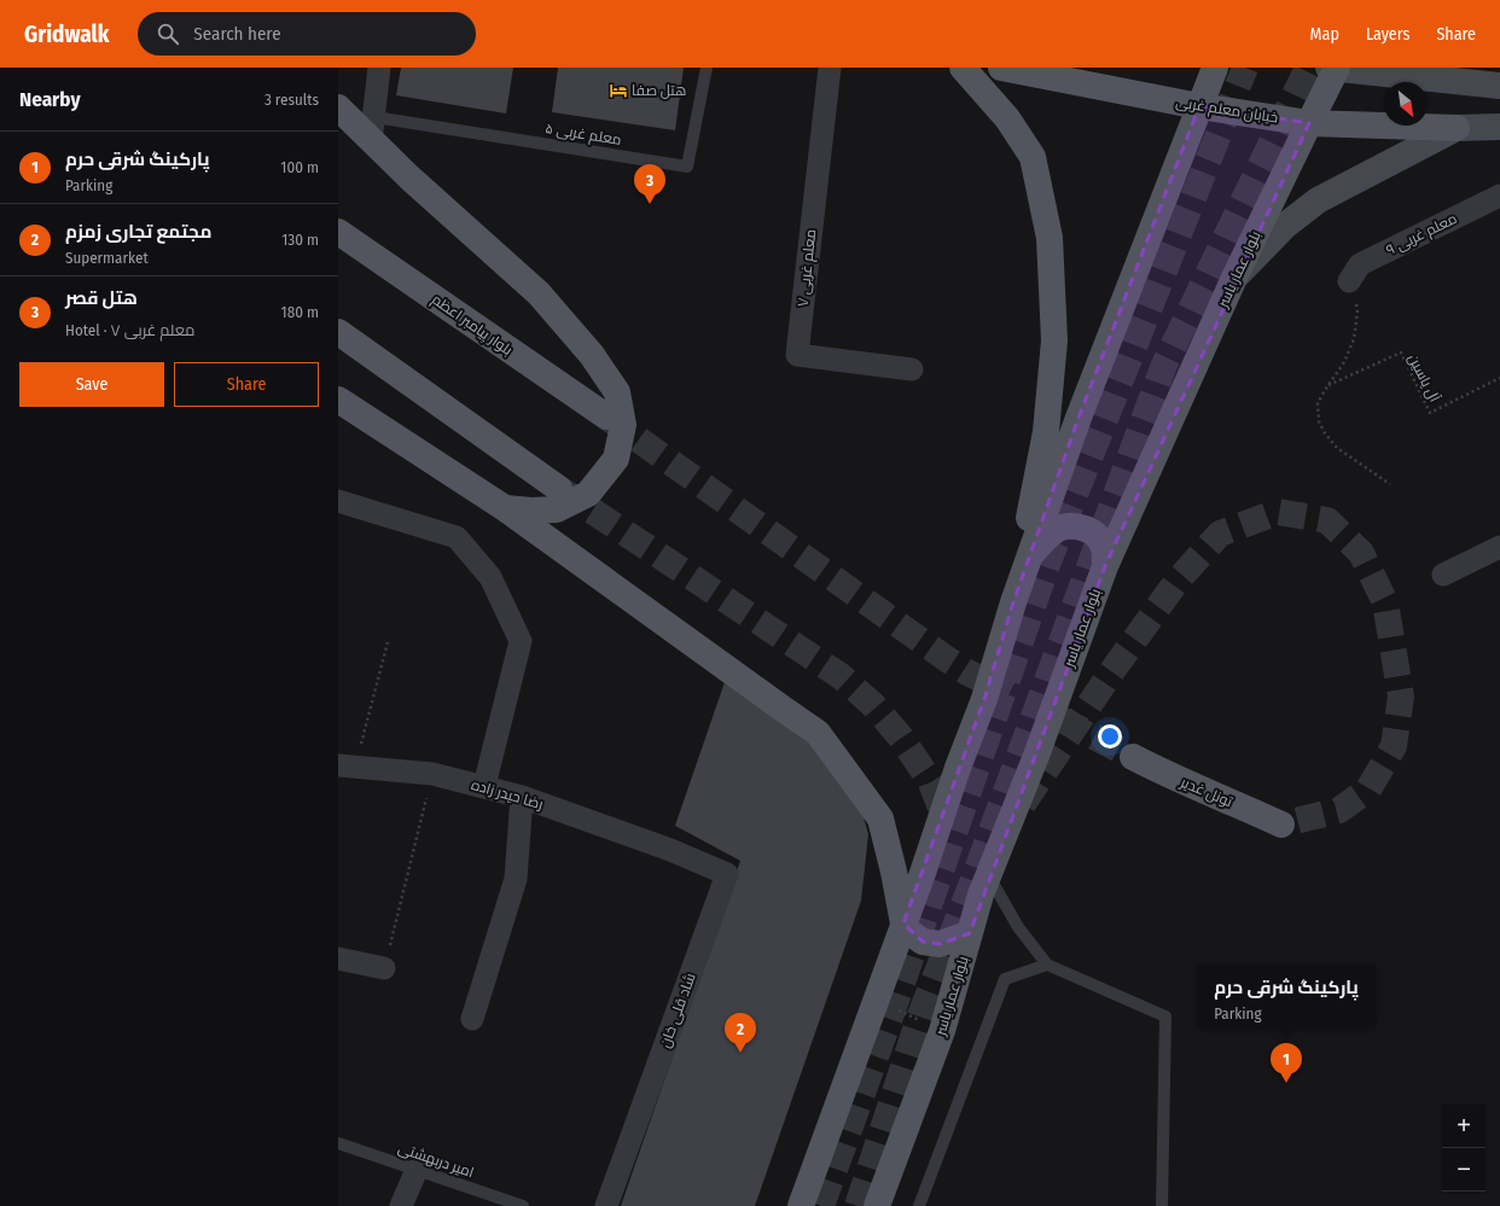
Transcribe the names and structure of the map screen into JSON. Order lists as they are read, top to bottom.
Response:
{
  "streets": {
    "main road": [
      "خیابان معلم غربی",
      "بلوار عمار یاسر",
      "بلوار پیامبر اعظم",
      "تونل غدیر"
    ],
    "street": [
      "معلم غربی ۹",
      "معلم غربی ۷",
      "رضا حیدر زاده",
      "شاد قلی خان"
    ],
    "lane": ["معلم غربی ۵", "امیر دربهشتی"],
    "path": ["آل یاسین"]
  },
  "crossings": [
    ["خیابان معلم غربی", "بلوار عمار یاسر"],
    ["رضا حیدر زاده", "شاد قلی خان"]
  ],
  "places": {
    "hotel": ["هتل صفا"]
  },
  "north": "bottom right",
  "page": {
    "header": "Gridwalk",
    "search": "Search here",
    "nav": ["Map", "Layers", "Share"],
    "heading": ["Nearby", "3 results"],
    "list": [
      {
        "mark": "1",
        "name": "پارکینگ شرقی حرم",
        "note": "Parking",
        "value": "100 m"
      },
      {
        "mark": "2",
        "name": "مجتمع تجاری زمزم",
        "note": "Supermarket",
        "value": "130 m"
      },
      {
        "mark": "3",
        "name": "هتل قصر",
        "note": "Hotel · معلم غربی ۷",
        "value": "180 m"
      }
    ],
    "pins": ["3", "2", "1"],
    "buttons": ["Save", "Share"],
    "popup": ["پارکینگ شرقی حرم", "Parking"],
    "map_buttons": ["+", "−"]
  }
}
